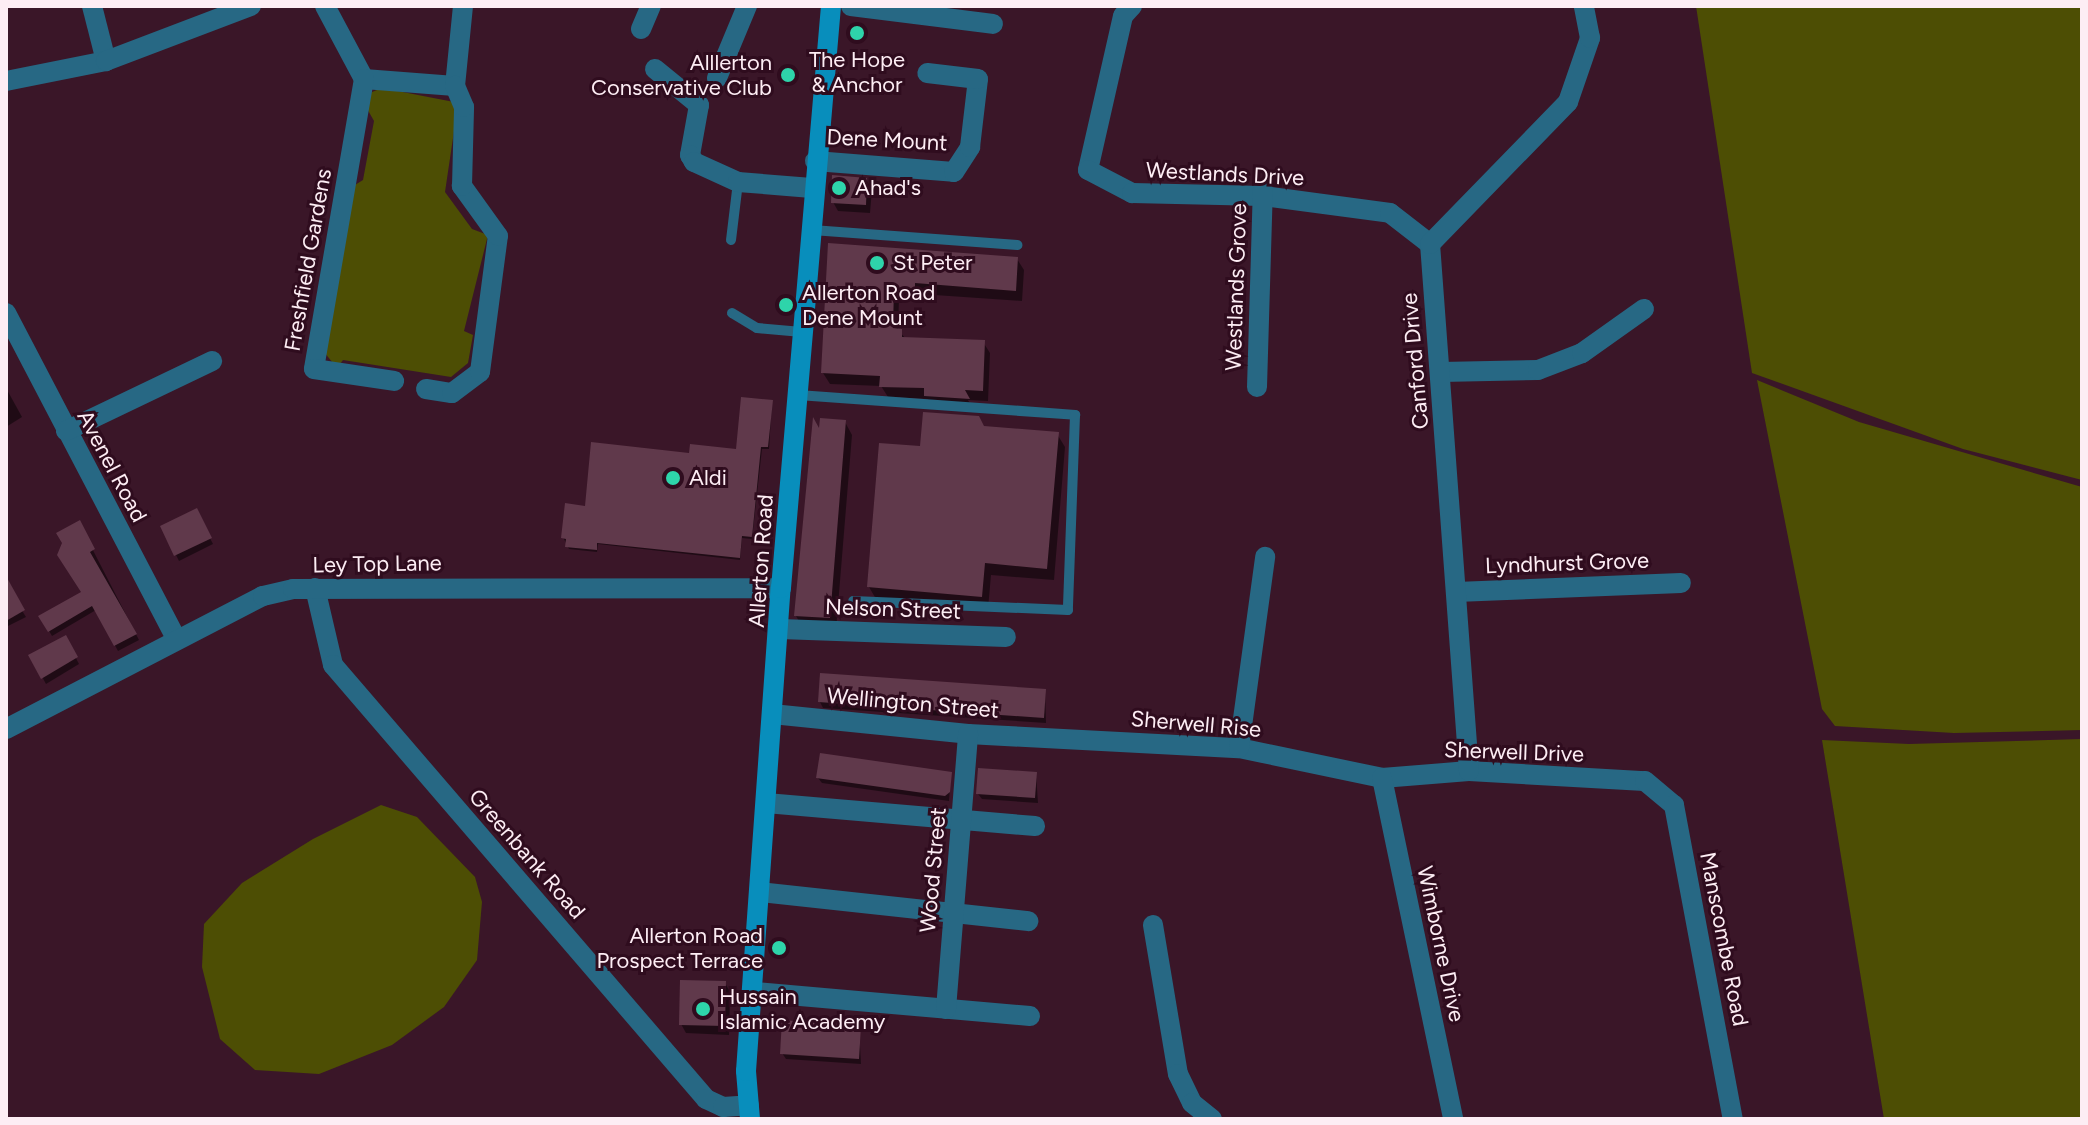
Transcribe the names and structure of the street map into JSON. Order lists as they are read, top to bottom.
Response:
{
  "streets": {
    "street": [
      "Dene Mount",
      "Westlands Drive",
      "Freshfield Gardens",
      "Westlands Grove",
      "Canford Drive",
      "Avenel Road",
      "Allerton Road",
      "Lyndhurst Grove",
      "Ley Top Lane",
      "Nelson Street",
      "Wellington Street",
      "Sherwell Rise",
      "Sherwell Drive",
      "Greenbank Road",
      "Wood Street",
      "Manscombe Road",
      "Wimborne Drive"
    ]
  },
  "crossings": [
    ["Dene Mount", "Allerton Road"],
    ["Westlands Drive", "Westlands Grove"],
    ["Westlands Drive", "Canford Drive"],
    ["Canford Drive", "Lyndhurst Grove"],
    ["Canford Drive", "Sherwell Drive"],
    ["Avenel Road", "Ley Top Lane"],
    ["Allerton Road", "Ley Top Lane"],
    ["Allerton Road", "Nelson Street"],
    ["Allerton Road", "Wellington Street"],
    ["Allerton Road", "Greenbank Road"],
    ["Ley Top Lane", "Greenbank Road"],
    ["Wellington Street", "Sherwell Rise"],
    ["Wellington Street", "Wood Street"],
    ["Sherwell Rise", "Sherwell Drive"],
    ["Sherwell Rise", "Wimborne Drive"],
    ["Sherwell Drive", "Manscombe Road"],
    ["Sherwell Drive", "Wimborne Drive"]
  ],
  "places": [
    "The Hope & Anchor",
    "Alllerton Conservative Club",
    "Ahad's",
    "St Peter",
    "Allerton Road Dene Mount",
    "Aldi",
    "Allerton Road Prospect Terrace",
    "Hussain Islamic Academy"
  ]
}
